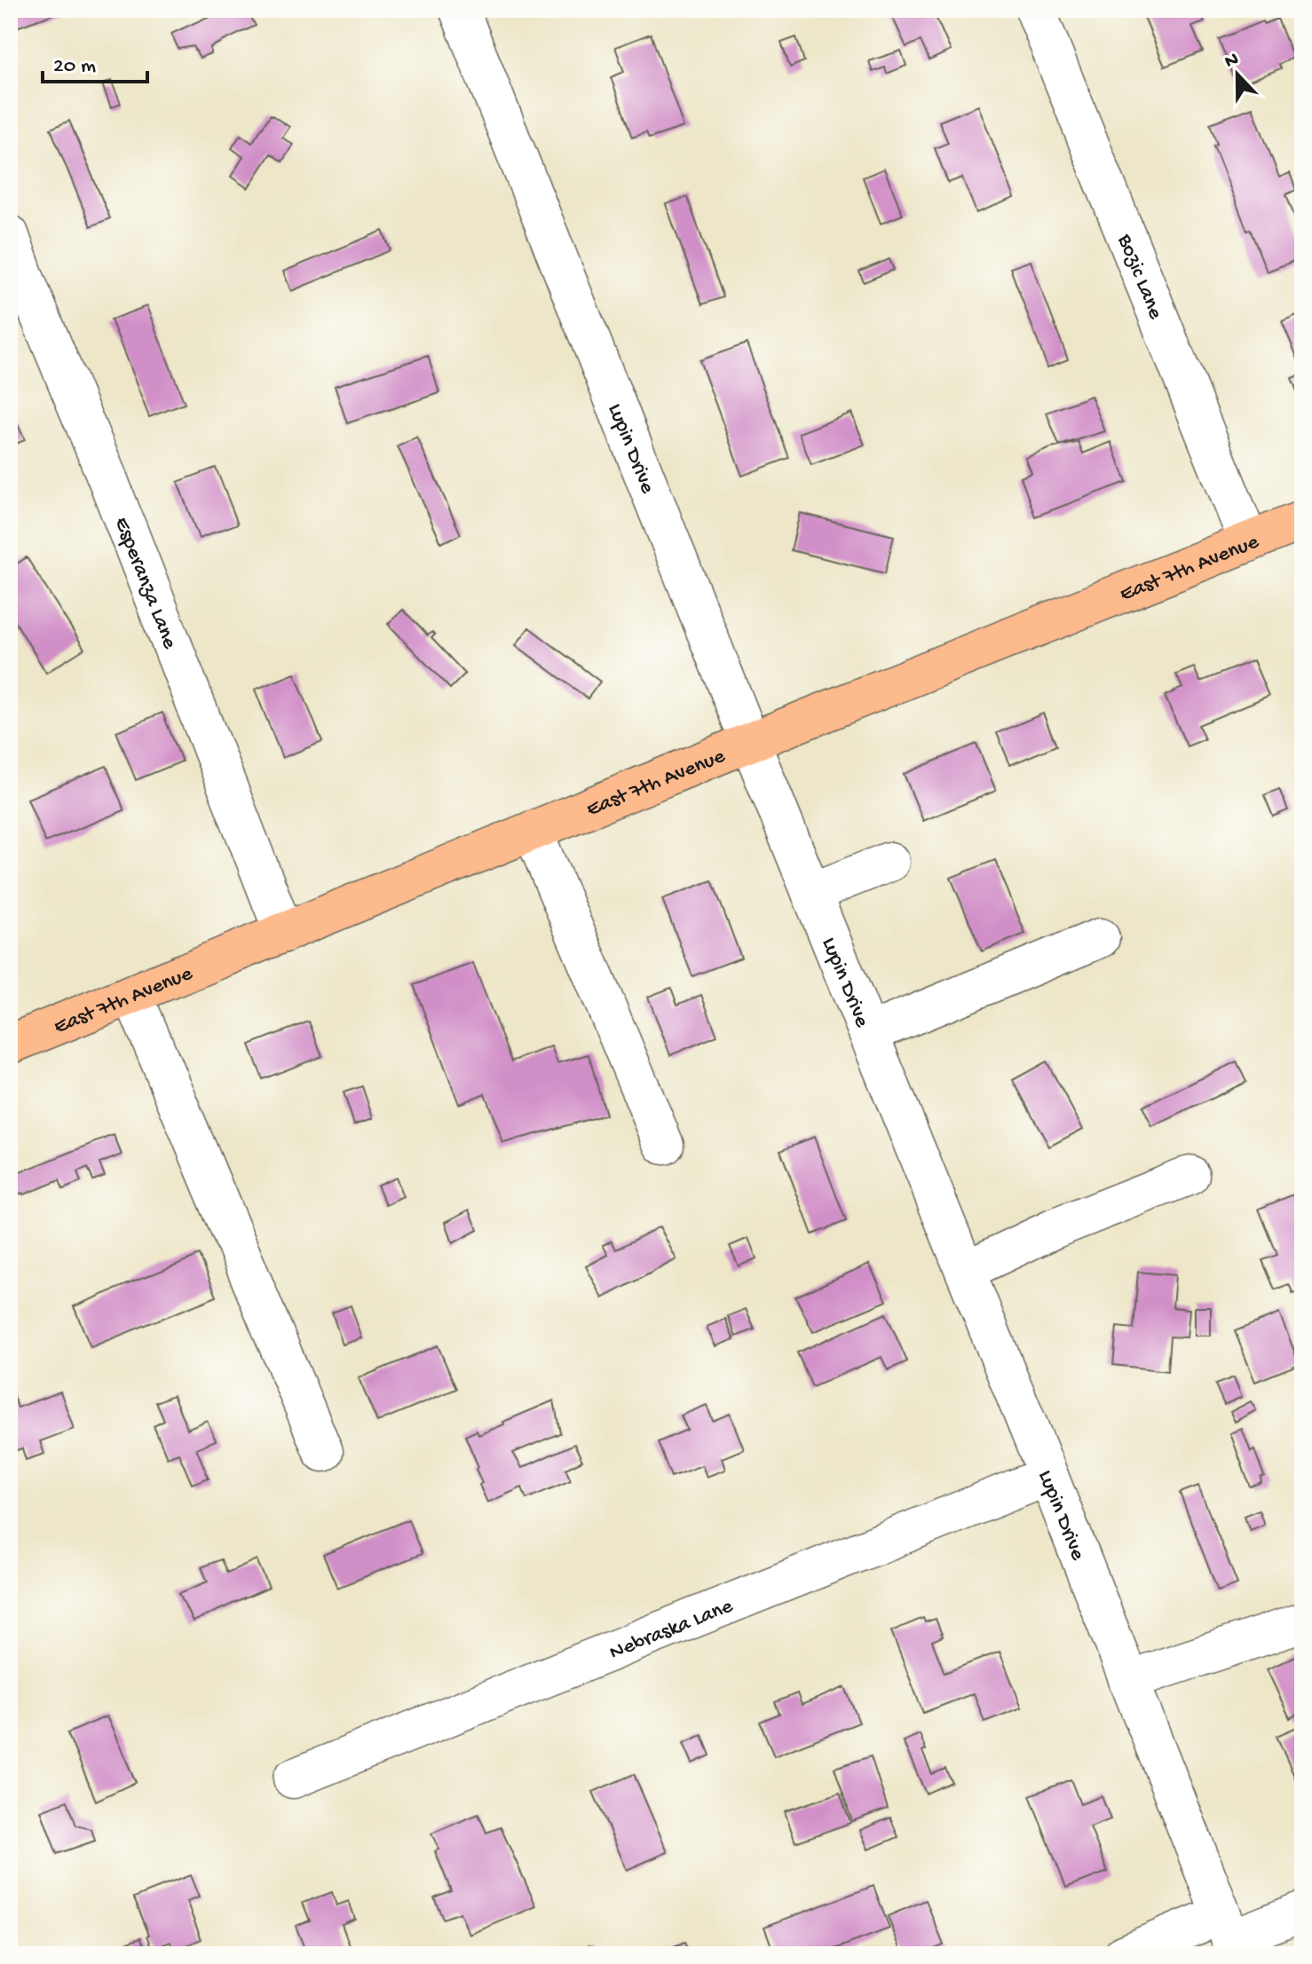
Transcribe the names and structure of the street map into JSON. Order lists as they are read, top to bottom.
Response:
{
  "streets": {
    "main road": ["East 7th Avenue"],
    "street": [
      "Bozic Lane",
      "Lupin Drive",
      "Esperanza Lane",
      "Nebraska Lane"
    ]
  },
  "crossings": [
    ["Bozic Lane", "East 7th Avenue"],
    ["Lupin Drive", "East 7th Avenue"],
    ["Lupin Drive", "Nebraska Lane"],
    ["East 7th Avenue", "Esperanza Lane"]
  ],
  "scale_bar": "20 m",
  "north": "top"
}
